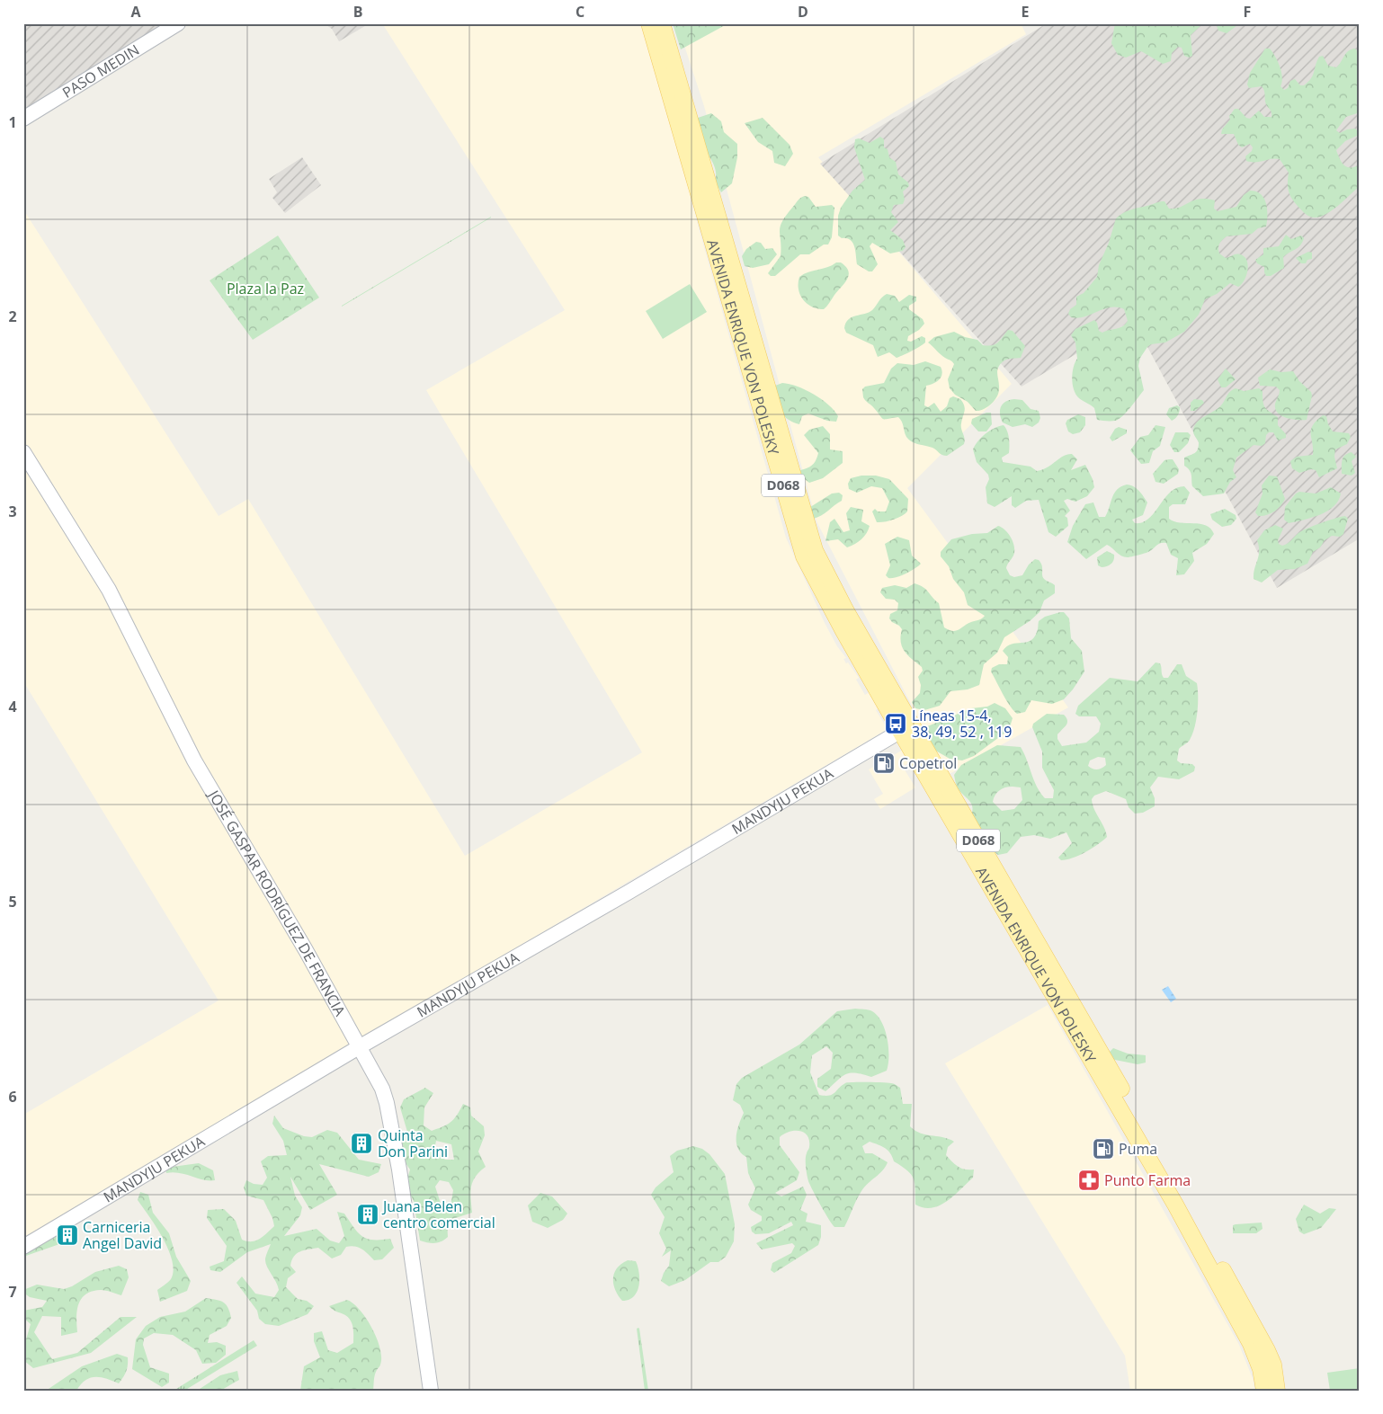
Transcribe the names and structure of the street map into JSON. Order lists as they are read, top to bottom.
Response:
{
  "streets": {
    "main road": ["AVENIDA ENRIQUE VON POLESKY", "D068"],
    "street": ["PASO MEDIN", "MANDYJU PEKUA", "JOSÉ GASPAR RODRÍGUEZ DE FRANCIA"]
  },
  "crossings": [
    ["AVENIDA ENRIQUE VON POLESKY", "MANDYJU PEKUA"],
    ["MANDYJU PEKUA", "JOSÉ GASPAR RODRÍGUEZ DE FRANCIA"]
  ],
  "parks": ["Plaza la Paz"],
  "places": {
    "bus stop": ["Líneas 15-4, 38, 49, 52 , 119"],
    "fuel station": ["Copetrol", "Puma"],
    "building": ["Quinta Don Parini", "Juana Belen centro comercial", "Carniceria Angel David"],
    "pharmacy": ["Punto Farma"]
  },
  "grid": {
    "columns": [
      "A",
      "B",
      "C",
      "D",
      "E",
      "F"
    ],
    "rows": [
      "1",
      "2",
      "3",
      "4",
      "5",
      "6",
      "7"
    ]
  }
}
